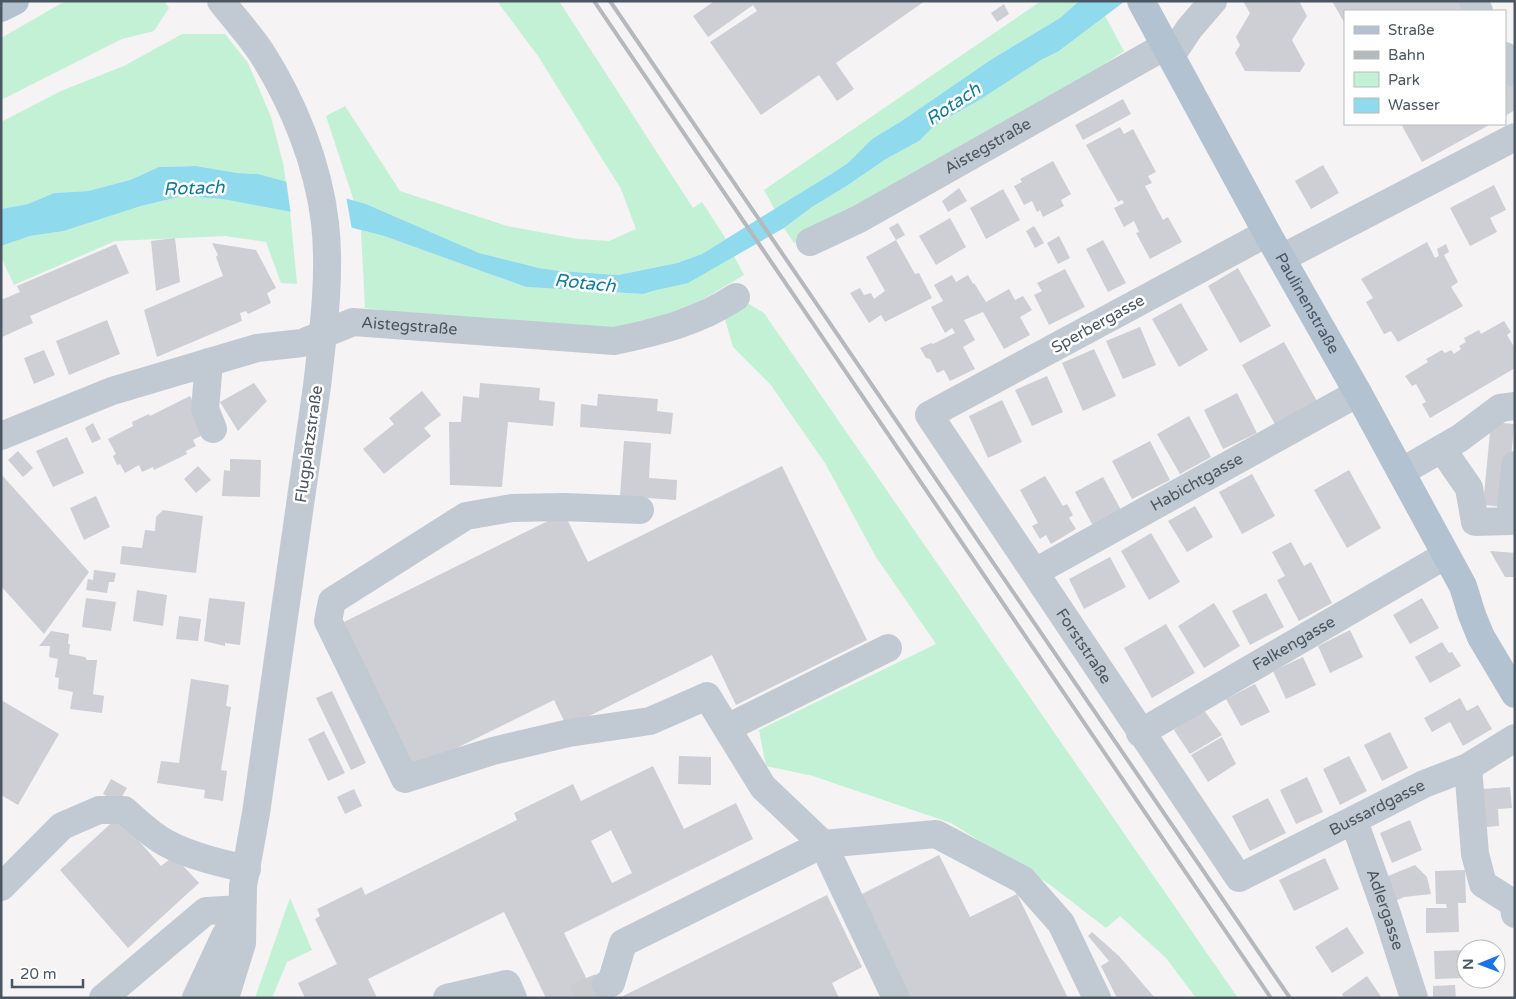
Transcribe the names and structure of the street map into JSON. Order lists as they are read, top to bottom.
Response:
{
  "streets": {
    "main road": ["Paulinenstraße"],
    "street": [
      "Aistegstraße",
      "Sperbergasse",
      "Flugplatzstraße",
      "Habichtgasse",
      "Falkengasse",
      "Forststraße",
      "Bussardgasse",
      "Adlergasse"
    ]
  },
  "crossings": [
    ["Aistegstraße", "Paulinenstraße"],
    ["Aistegstraße", "Flugplatzstraße"],
    ["Paulinenstraße", "Sperbergasse"],
    ["Paulinenstraße", "Habichtgasse"],
    ["Paulinenstraße", "Falkengasse"],
    ["Sperbergasse", "Forststraße"],
    ["Habichtgasse", "Forststraße"],
    ["Falkengasse", "Forststraße"],
    ["Forststraße", "Bussardgasse"],
    ["Bussardgasse", "Adlergasse"]
  ],
  "water": ["Rotach"],
  "legend": [
    "Straße",
    "Bahn",
    "Park",
    "Wasser"
  ],
  "scale_bar": "20 m",
  "north": "left"
}
